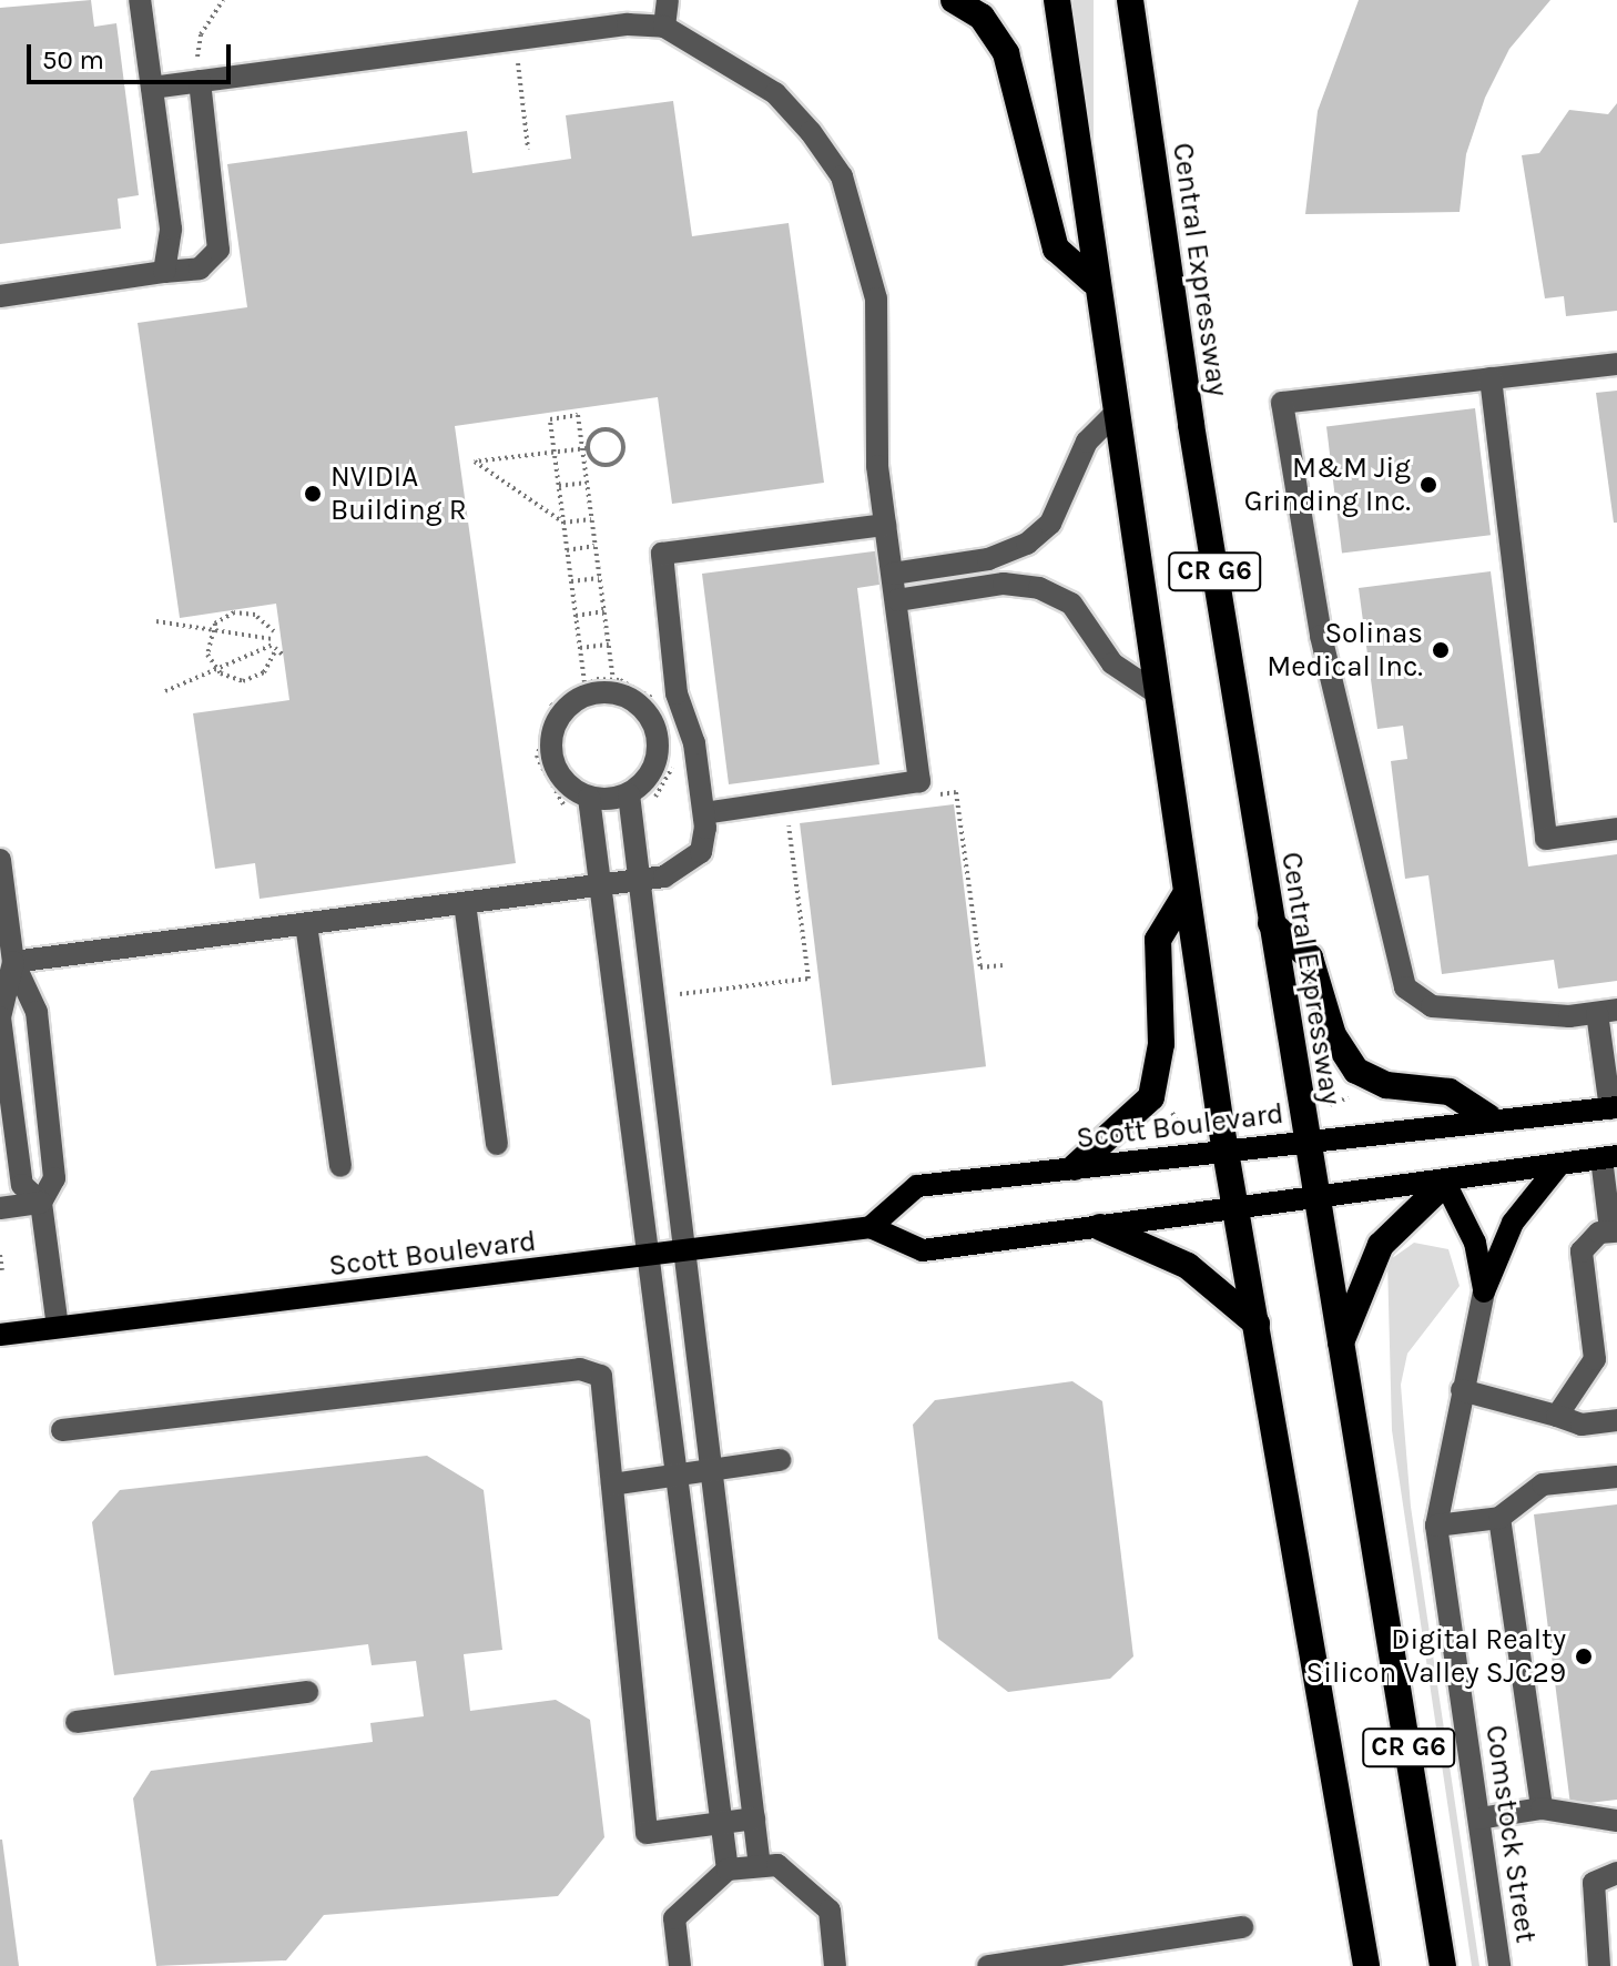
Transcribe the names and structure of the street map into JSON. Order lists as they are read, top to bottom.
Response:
{
  "streets": {
    "highway": ["Central Expressway", "CR G6"],
    "main road": ["Scott Boulevard"],
    "street": ["Comstock Street"]
  },
  "crossings": [
    ["Central Expressway", "Scott Boulevard"],
    ["CR G6", "Scott Boulevard"]
  ],
  "places": [
    "M&M Jig Grinding Inc.",
    "NVIDIA Building R",
    "Solinas Medical Inc.",
    "Digital Realty Silicon Valley SJC29"
  ],
  "scale_bar": "50 m"
}
